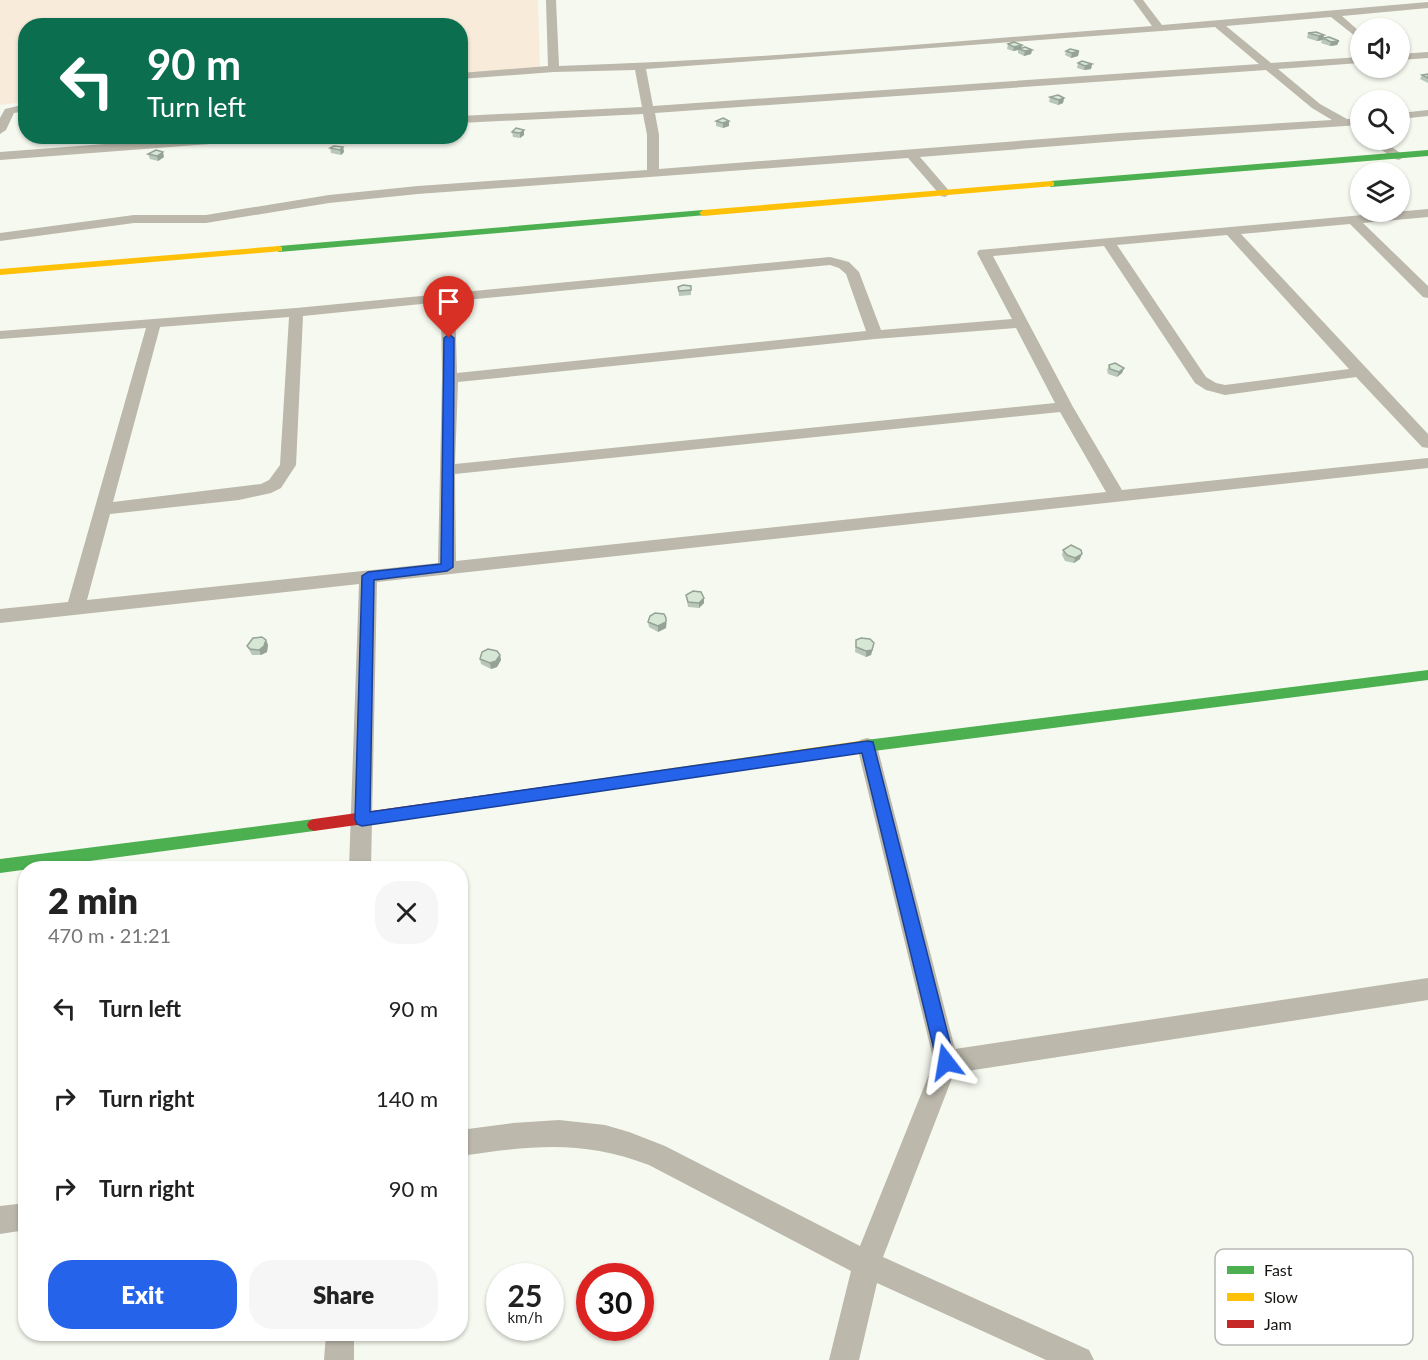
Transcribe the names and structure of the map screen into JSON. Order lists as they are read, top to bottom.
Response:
{
  "legend": ["Fast", "Slow", "Jam"],
  "page": {
    "turn": ["90 m", "Turn left"],
    "heading": ["2 min", "470 m · 21:21"],
    "list": [
      {
        "name": "Turn left",
        "value": "90 m"
      },
      {
        "name": "Turn right",
        "value": "140 m"
      },
      {
        "name": "Turn right",
        "value": "90 m"
      }
    ],
    "buttons": ["Exit", "Share"],
    "speed": "25 km/h",
    "limit": "30"
  }
}
